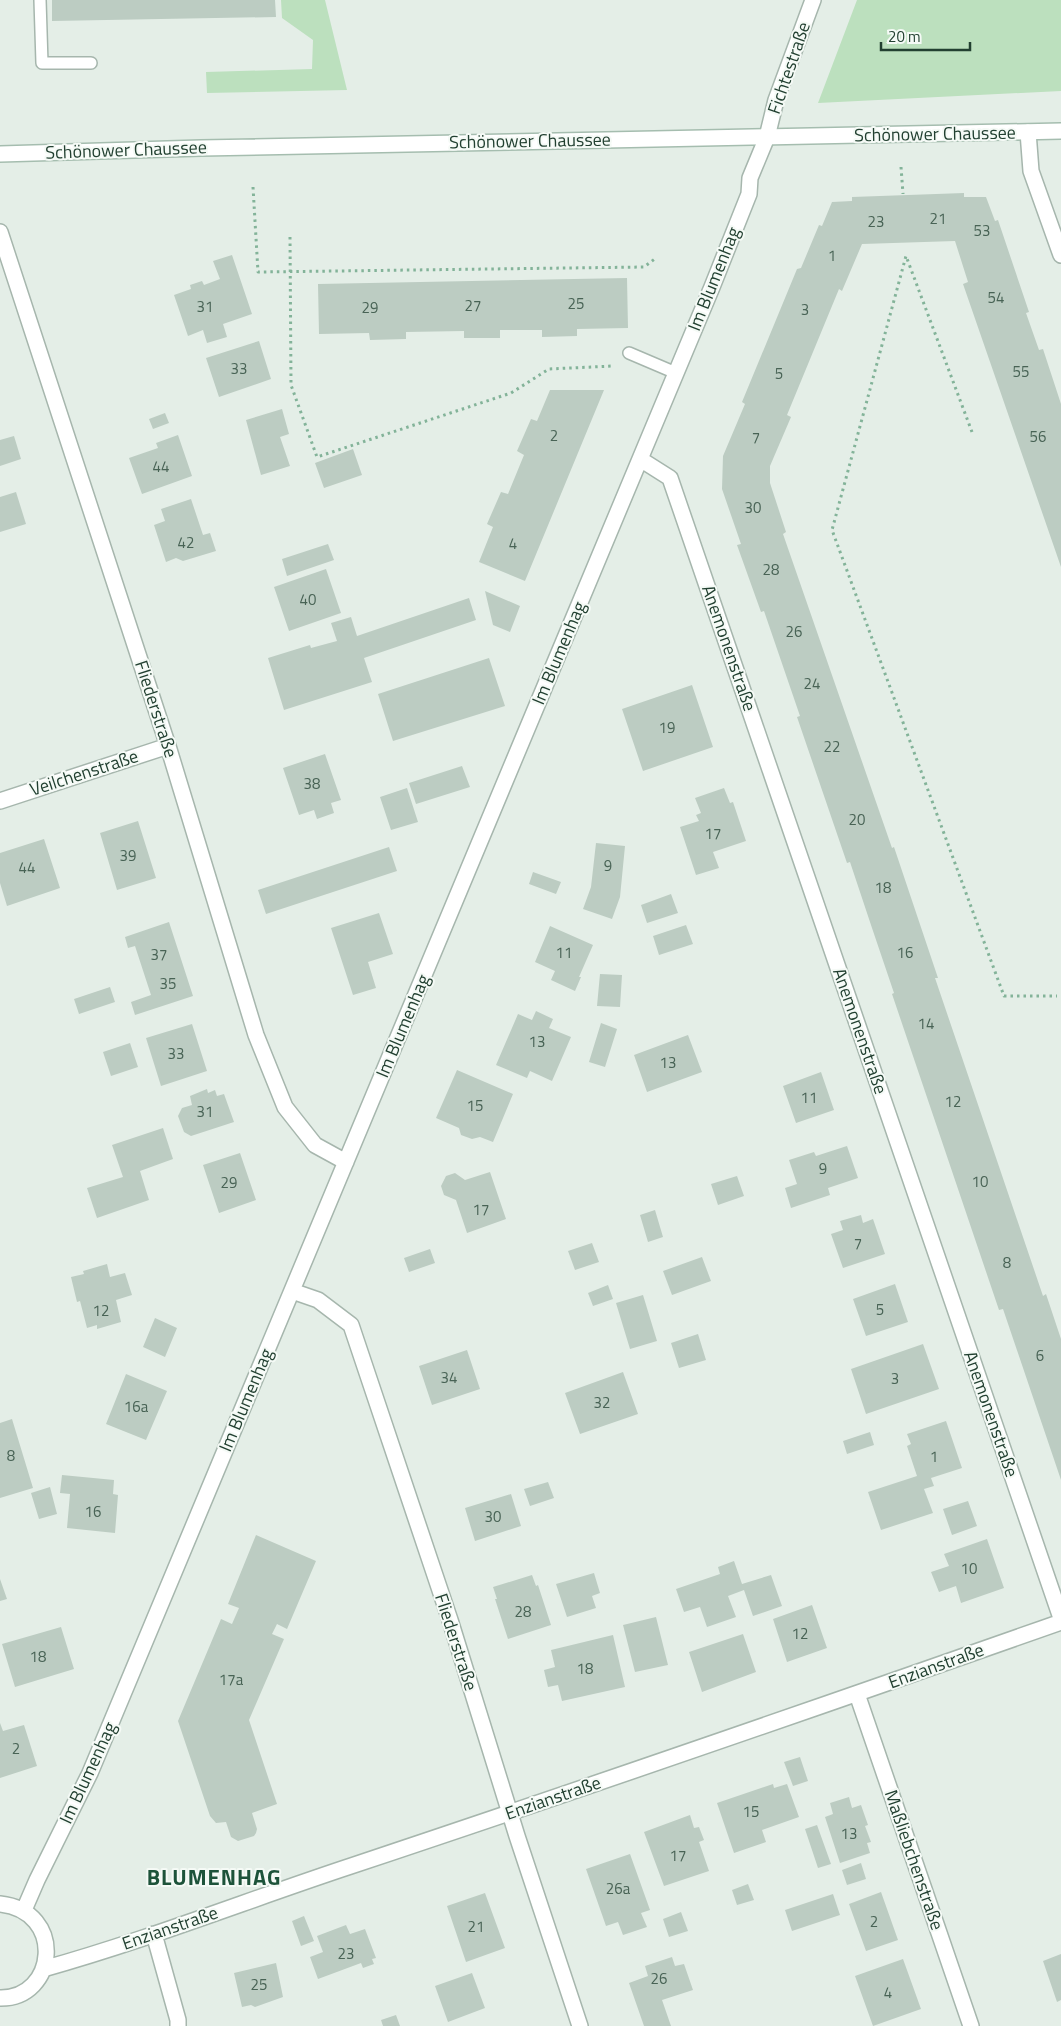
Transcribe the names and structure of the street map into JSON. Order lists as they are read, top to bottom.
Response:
{
  "streets": {
    "street": [
      "Fichtestraße",
      "Schönower Chaussee",
      "Im Blumenhag",
      "Anemonenstraße",
      "Fliederstraße",
      "Veilchenstraße",
      "Enzianstraße",
      "Maßliebchenstraße"
    ]
  },
  "crossings": [
    ["Fichtestraße", "Schönower Chaussee"],
    ["Fichtestraße", "Im Blumenhag"],
    ["Schönower Chaussee", "Im Blumenhag"],
    ["Im Blumenhag", "Anemonenstraße"],
    ["Im Blumenhag", "Fliederstraße"],
    ["Anemonenstraße", "Enzianstraße"],
    ["Fliederstraße", "Veilchenstraße"],
    ["Fliederstraße", "Enzianstraße"],
    ["Enzianstraße", "Maßliebchenstraße"]
  ],
  "districts": ["BLUMENHAG"],
  "house_numbers": [
    "21",
    "23",
    "53",
    "1",
    "54",
    "25",
    "27",
    "31",
    "29",
    "3",
    "33",
    "55",
    "5",
    "2",
    "56",
    "7",
    "44",
    "30",
    "42",
    "4",
    "28",
    "40",
    "26",
    "24",
    "19",
    "22",
    "38",
    "20",
    "17",
    "39",
    "9",
    "44",
    "18",
    "11",
    "16",
    "37",
    "35",
    "14",
    "13",
    "33",
    "13",
    "11",
    "12",
    "15",
    "31",
    "9",
    "10",
    "29",
    "17",
    "7",
    "8",
    "5",
    "12",
    "6",
    "34",
    "3",
    "32",
    "16a",
    "8",
    "1",
    "16",
    "30",
    "10",
    "28",
    "12",
    "18",
    "18",
    "17a",
    "2",
    "15",
    "13",
    "17",
    "26a",
    "2",
    "21",
    "23",
    "26",
    "25",
    "4"
  ],
  "scale_bar": "20 m"
}
